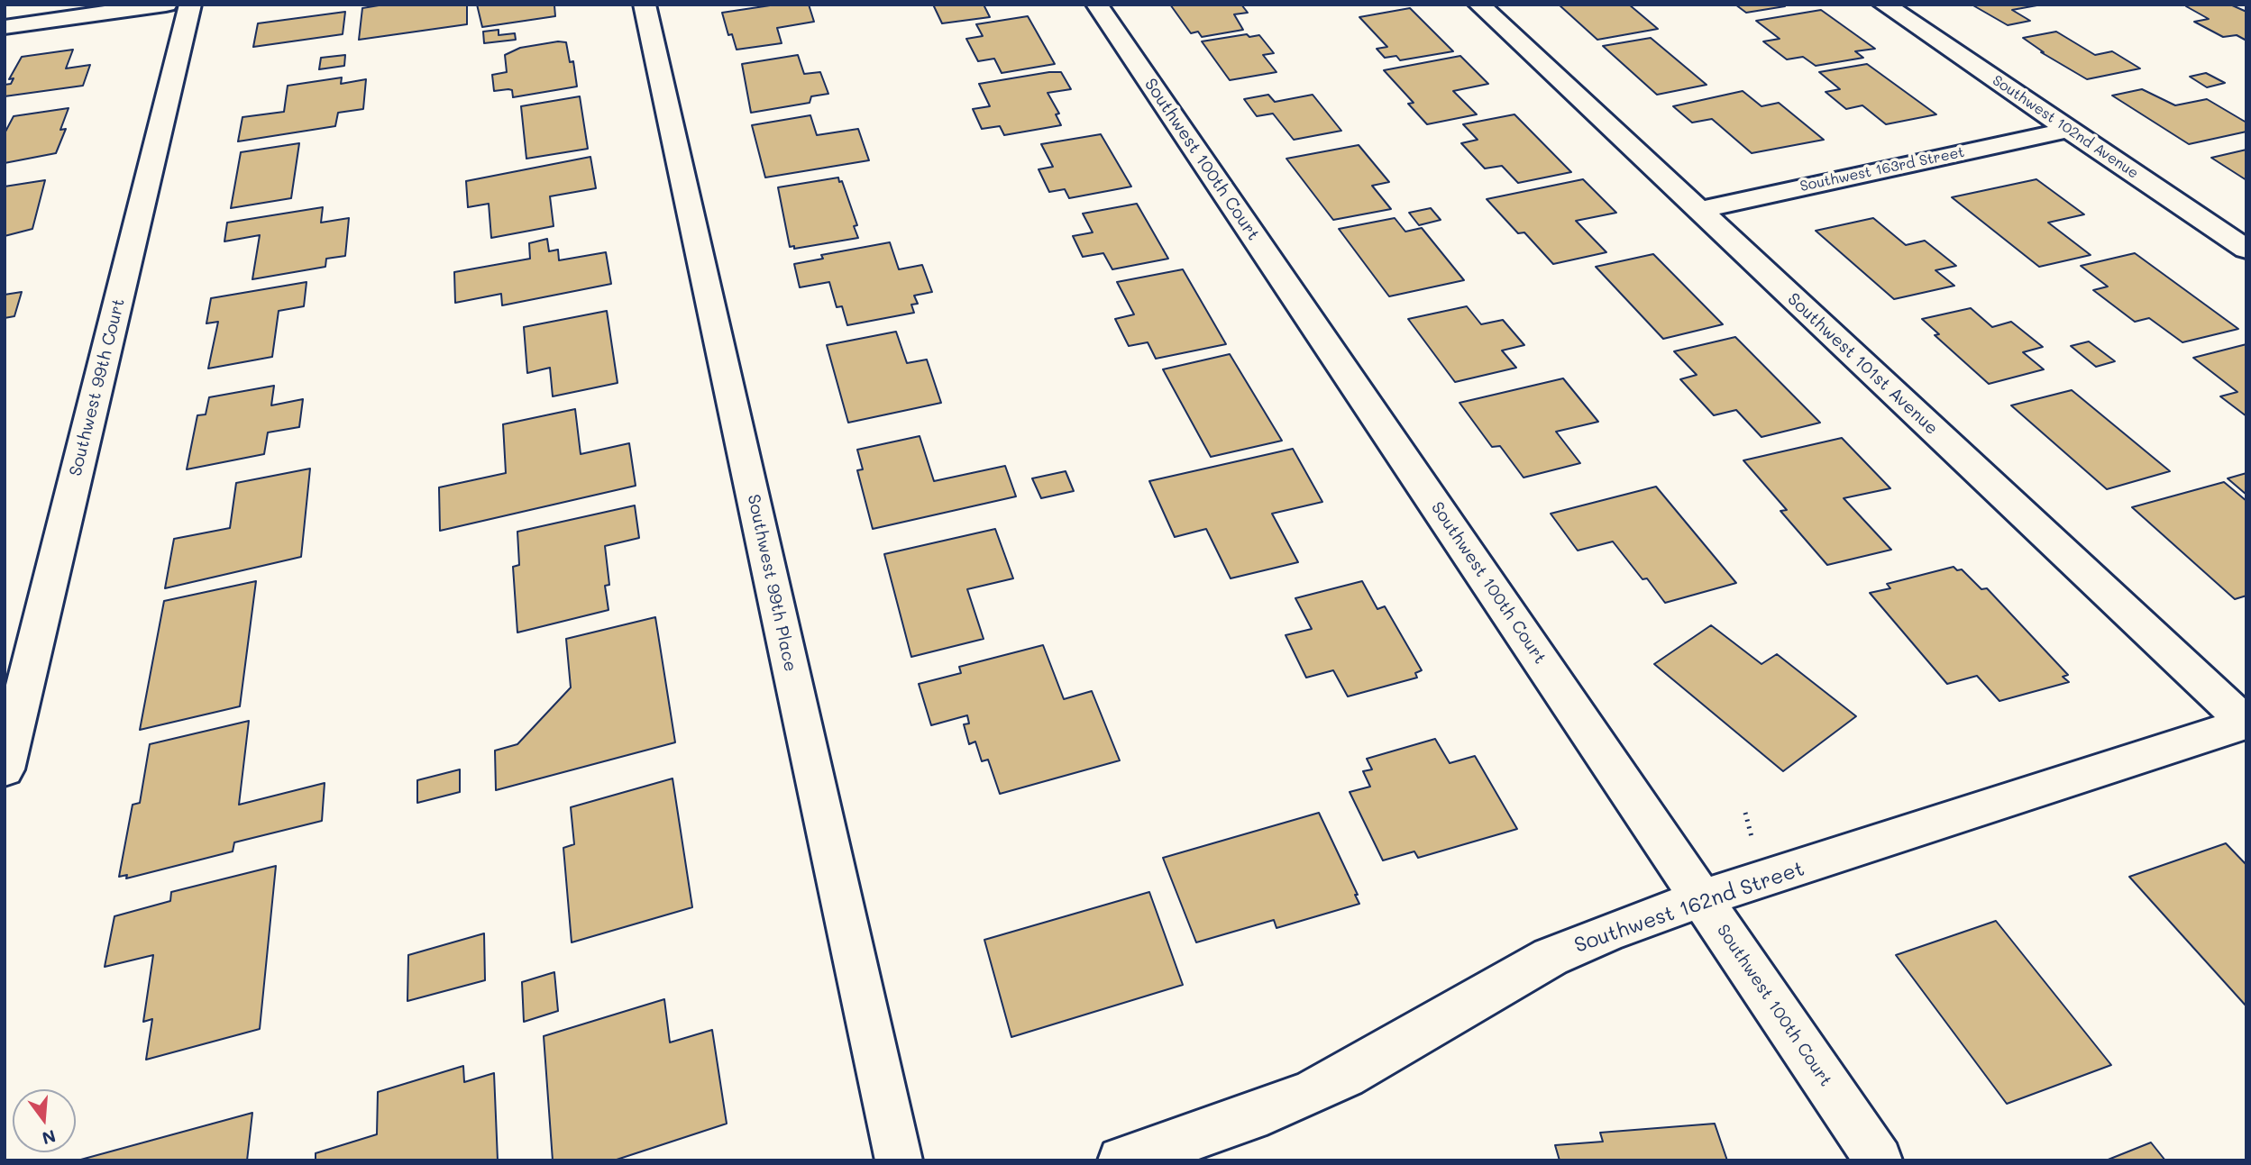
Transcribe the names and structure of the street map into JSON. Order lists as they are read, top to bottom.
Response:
{
  "streets": {
    "street": [
      "Southwest 102nd Avenue",
      "Southwest 100th Court",
      "Southwest 163rd Street",
      "Southwest 101st Avenue",
      "Southwest 99th Court",
      "Southwest 99th Place",
      "Southwest 162nd Street"
    ]
  },
  "crossings": [
    ["Southwest 102nd Avenue", "Southwest 163rd Street"],
    ["Southwest 100th Court", "Southwest 162nd Street"],
    ["Southwest 163rd Street", "Southwest 101st Avenue"],
    ["Southwest 101st Avenue", "Southwest 162nd Street"]
  ],
  "north": "bottom"
}
